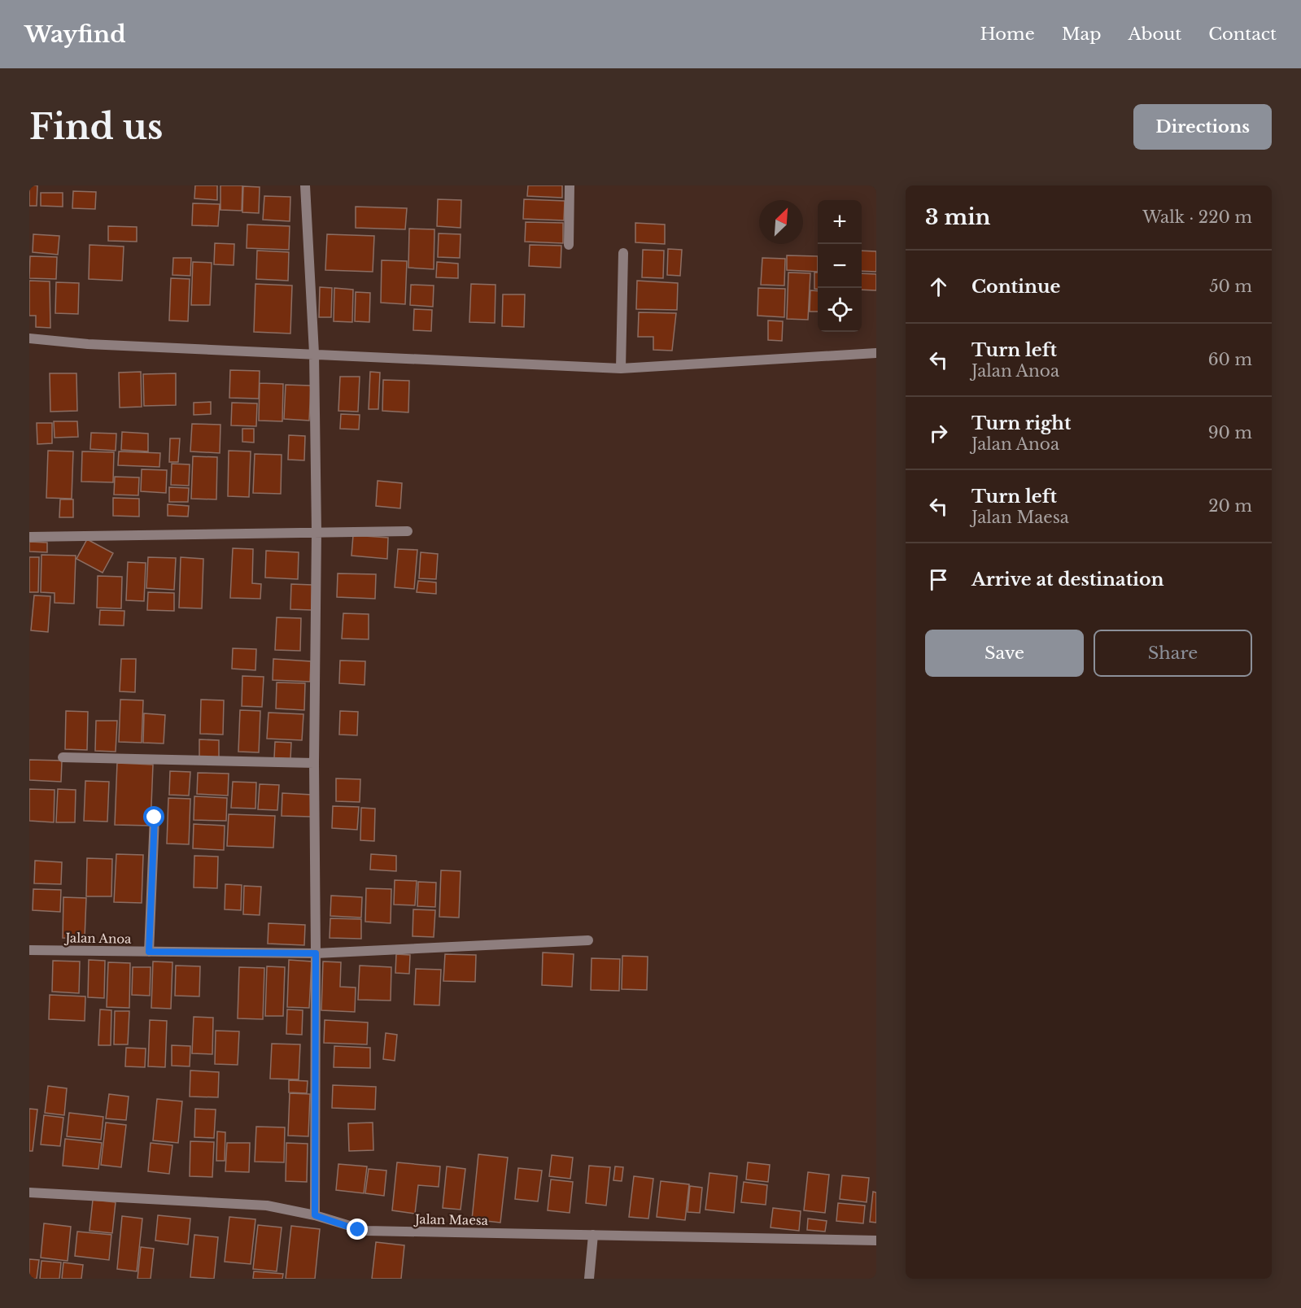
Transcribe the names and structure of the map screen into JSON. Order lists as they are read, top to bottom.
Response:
{
  "streets": {
    "street": ["Jalan Anoa", "Jalan Maesa"]
  },
  "north": "top right",
  "page": {
    "header": "Wayfind",
    "nav": [
      "Home",
      "Map",
      "About",
      "Contact"
    ],
    "buttons": [
      "Directions",
      ["Save", "Share"]
    ],
    "title": "Find us",
    "heading": ["3 min", "Walk · 220 m"],
    "map_buttons": ["+", "−"],
    "list": [
      ["Continue", "50 m"],
      ["Turn left", "Jalan Anoa", "60 m"],
      ["Turn right", "Jalan Anoa", "90 m"],
      ["Turn left", "Jalan Maesa", "20 m"],
      "Arrive at destination"
    ]
  }
}
